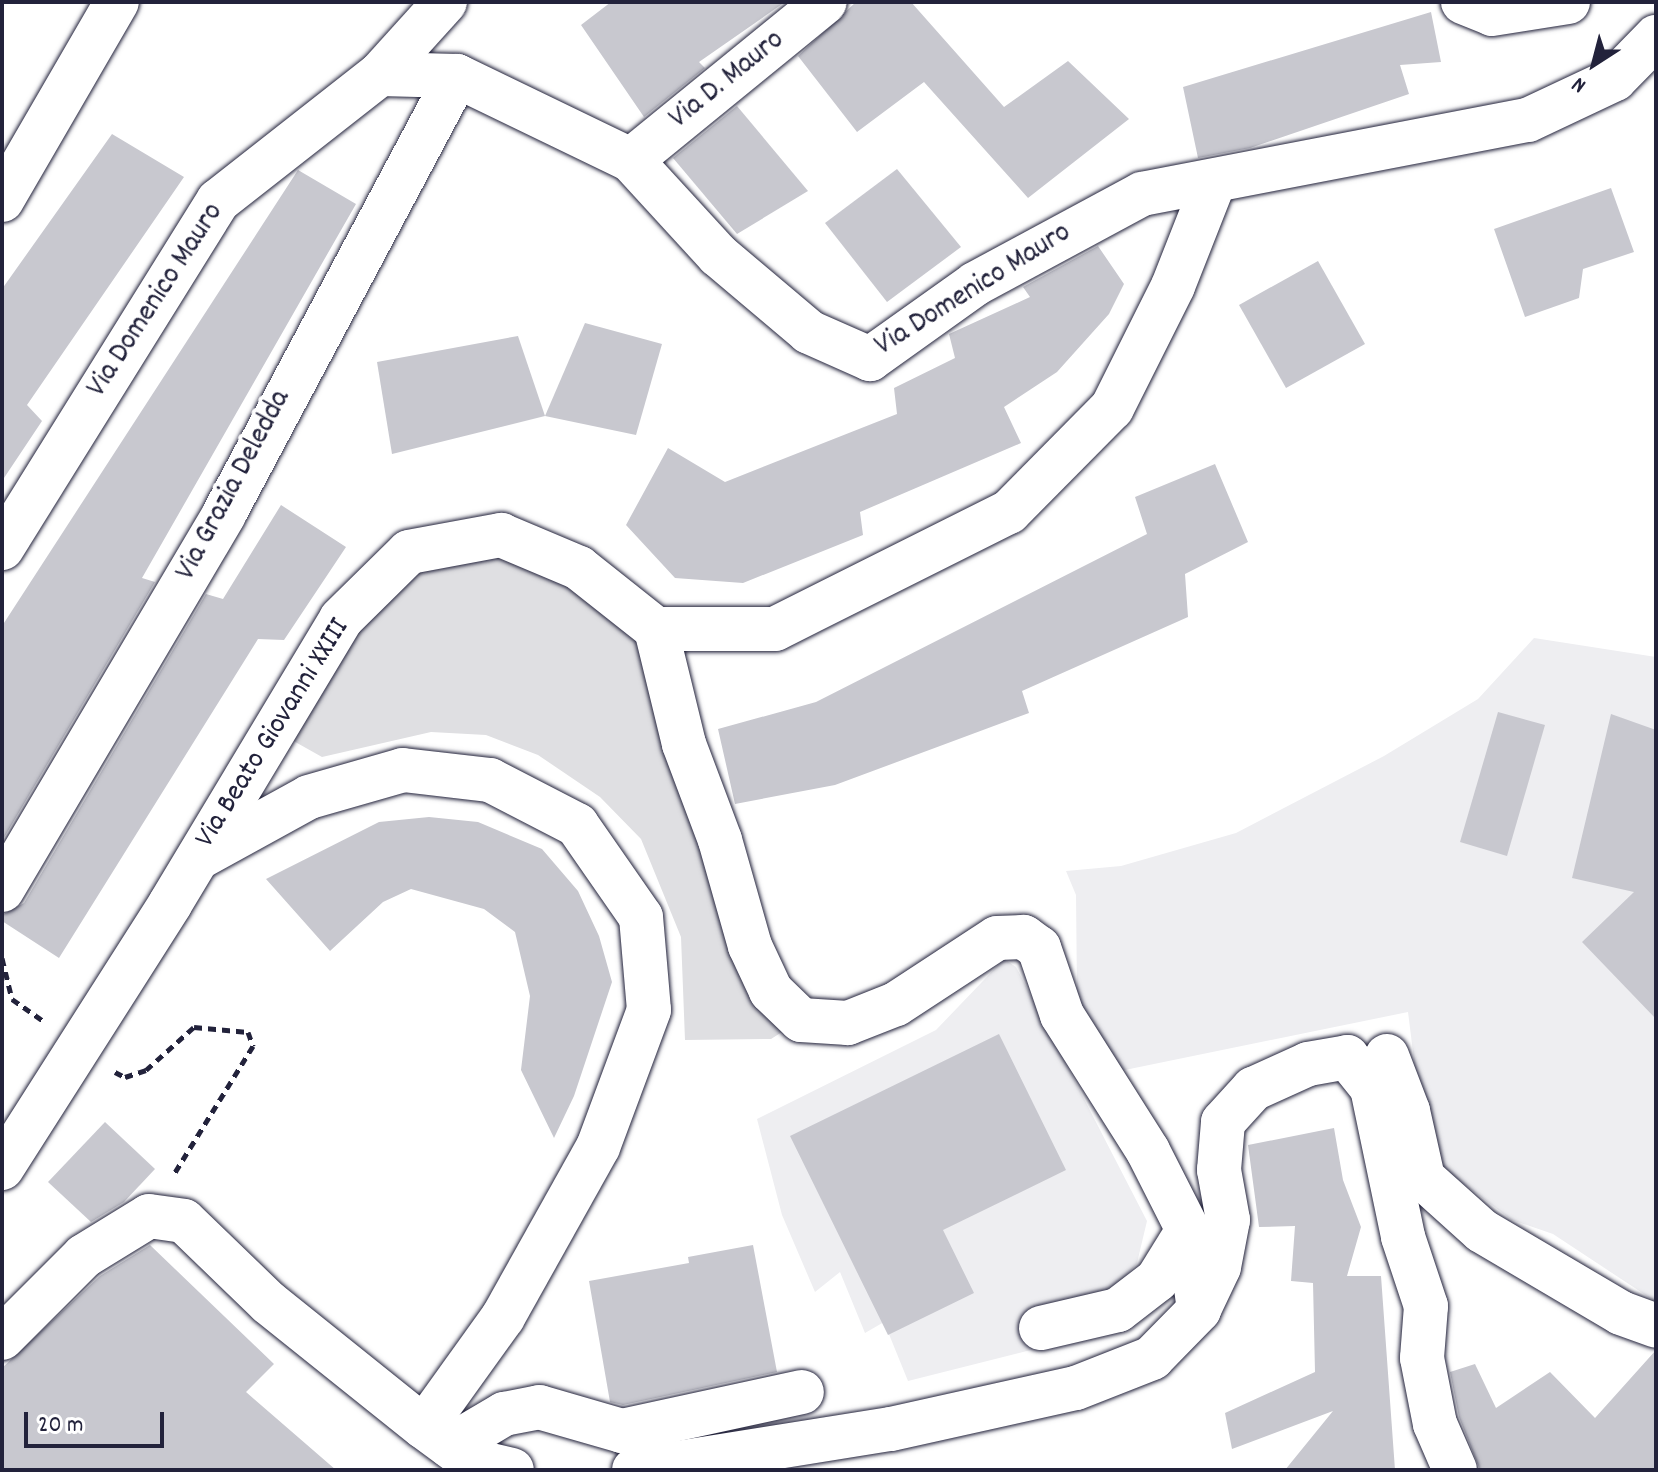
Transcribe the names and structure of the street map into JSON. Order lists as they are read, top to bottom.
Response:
{
  "streets": {
    "street": [
      "Via D. Mauro",
      "Via Domenico Mauro",
      "Via Grazia Deledda",
      "Via Beato Giovanni XXIII"
    ]
  },
  "crossings": [
    ["Via D. Mauro", "Via Domenico Mauro"],
    ["Via Domenico Mauro", "Via Grazia Deledda"]
  ],
  "scale_bar": "20 m",
  "north": "bottom left"
}
